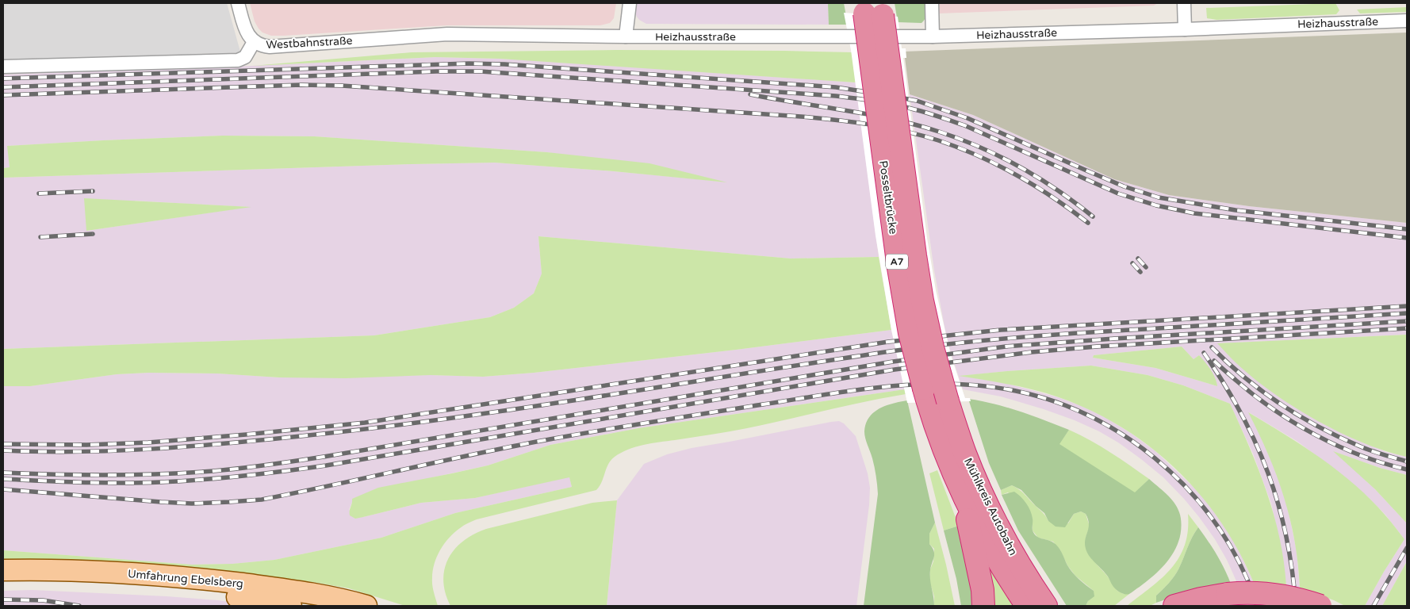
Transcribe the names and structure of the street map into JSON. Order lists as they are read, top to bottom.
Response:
{
  "streets": {
    "highway": ["Posseltbrücke", "A7", "Mühlkreis Autobahn"],
    "main road": ["Umfahrung Ebelsberg"],
    "street": ["Heizhausstraße", "Westbahnstraße"]
  },
  "crossings": [
    ["Heizhausstraße", "Westbahnstraße"],
    ["Posseltbrücke", "Mühlkreis Autobahn"]
  ]
}
